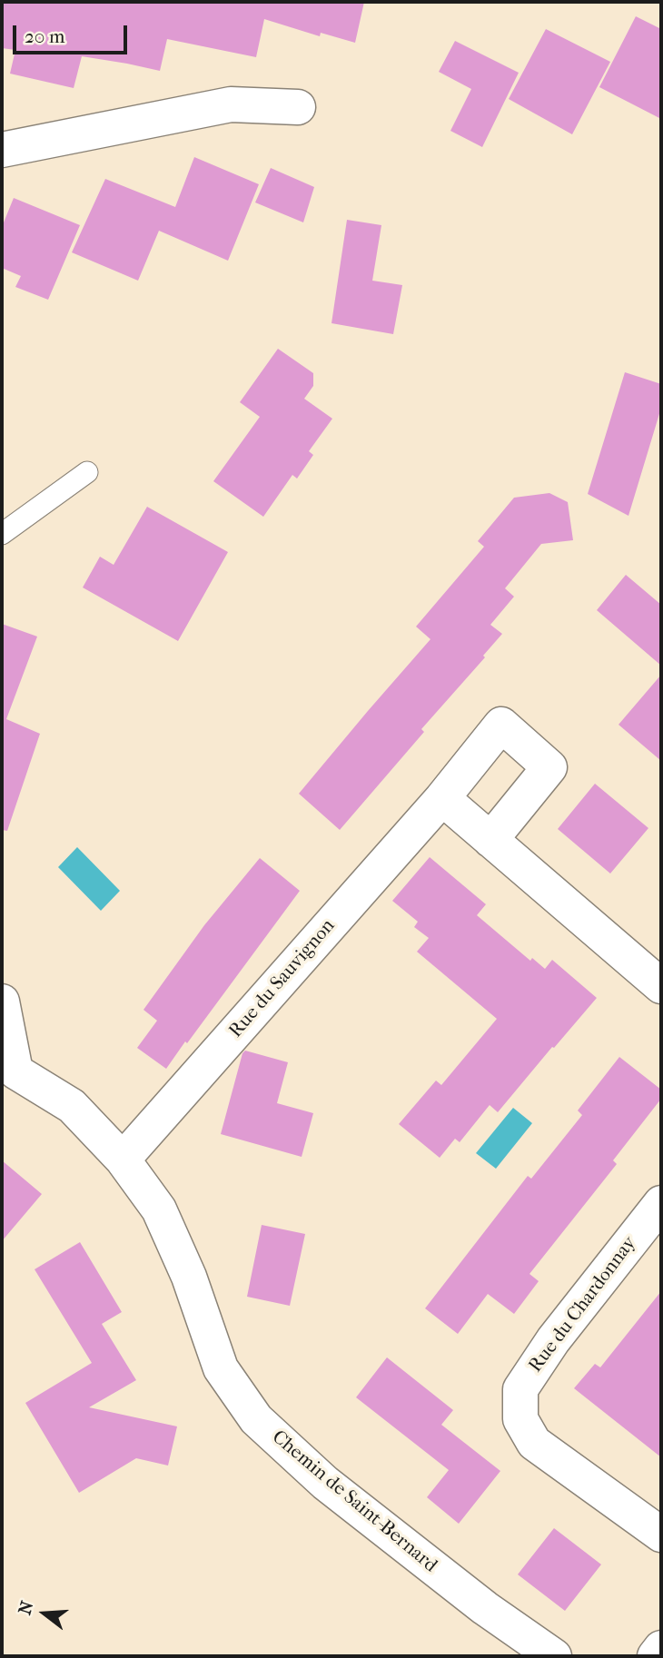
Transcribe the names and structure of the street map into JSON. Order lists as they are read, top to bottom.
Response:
{
  "streets": {
    "street": ["Rue du Sauvignon", "Rue du Chardonnay", "Chemin de Saint-Bernard"]
  },
  "crossings": [
    ["Rue du Sauvignon", "Chemin de Saint-Bernard"]
  ],
  "scale_bar": "20 m",
  "north": "left"
}
